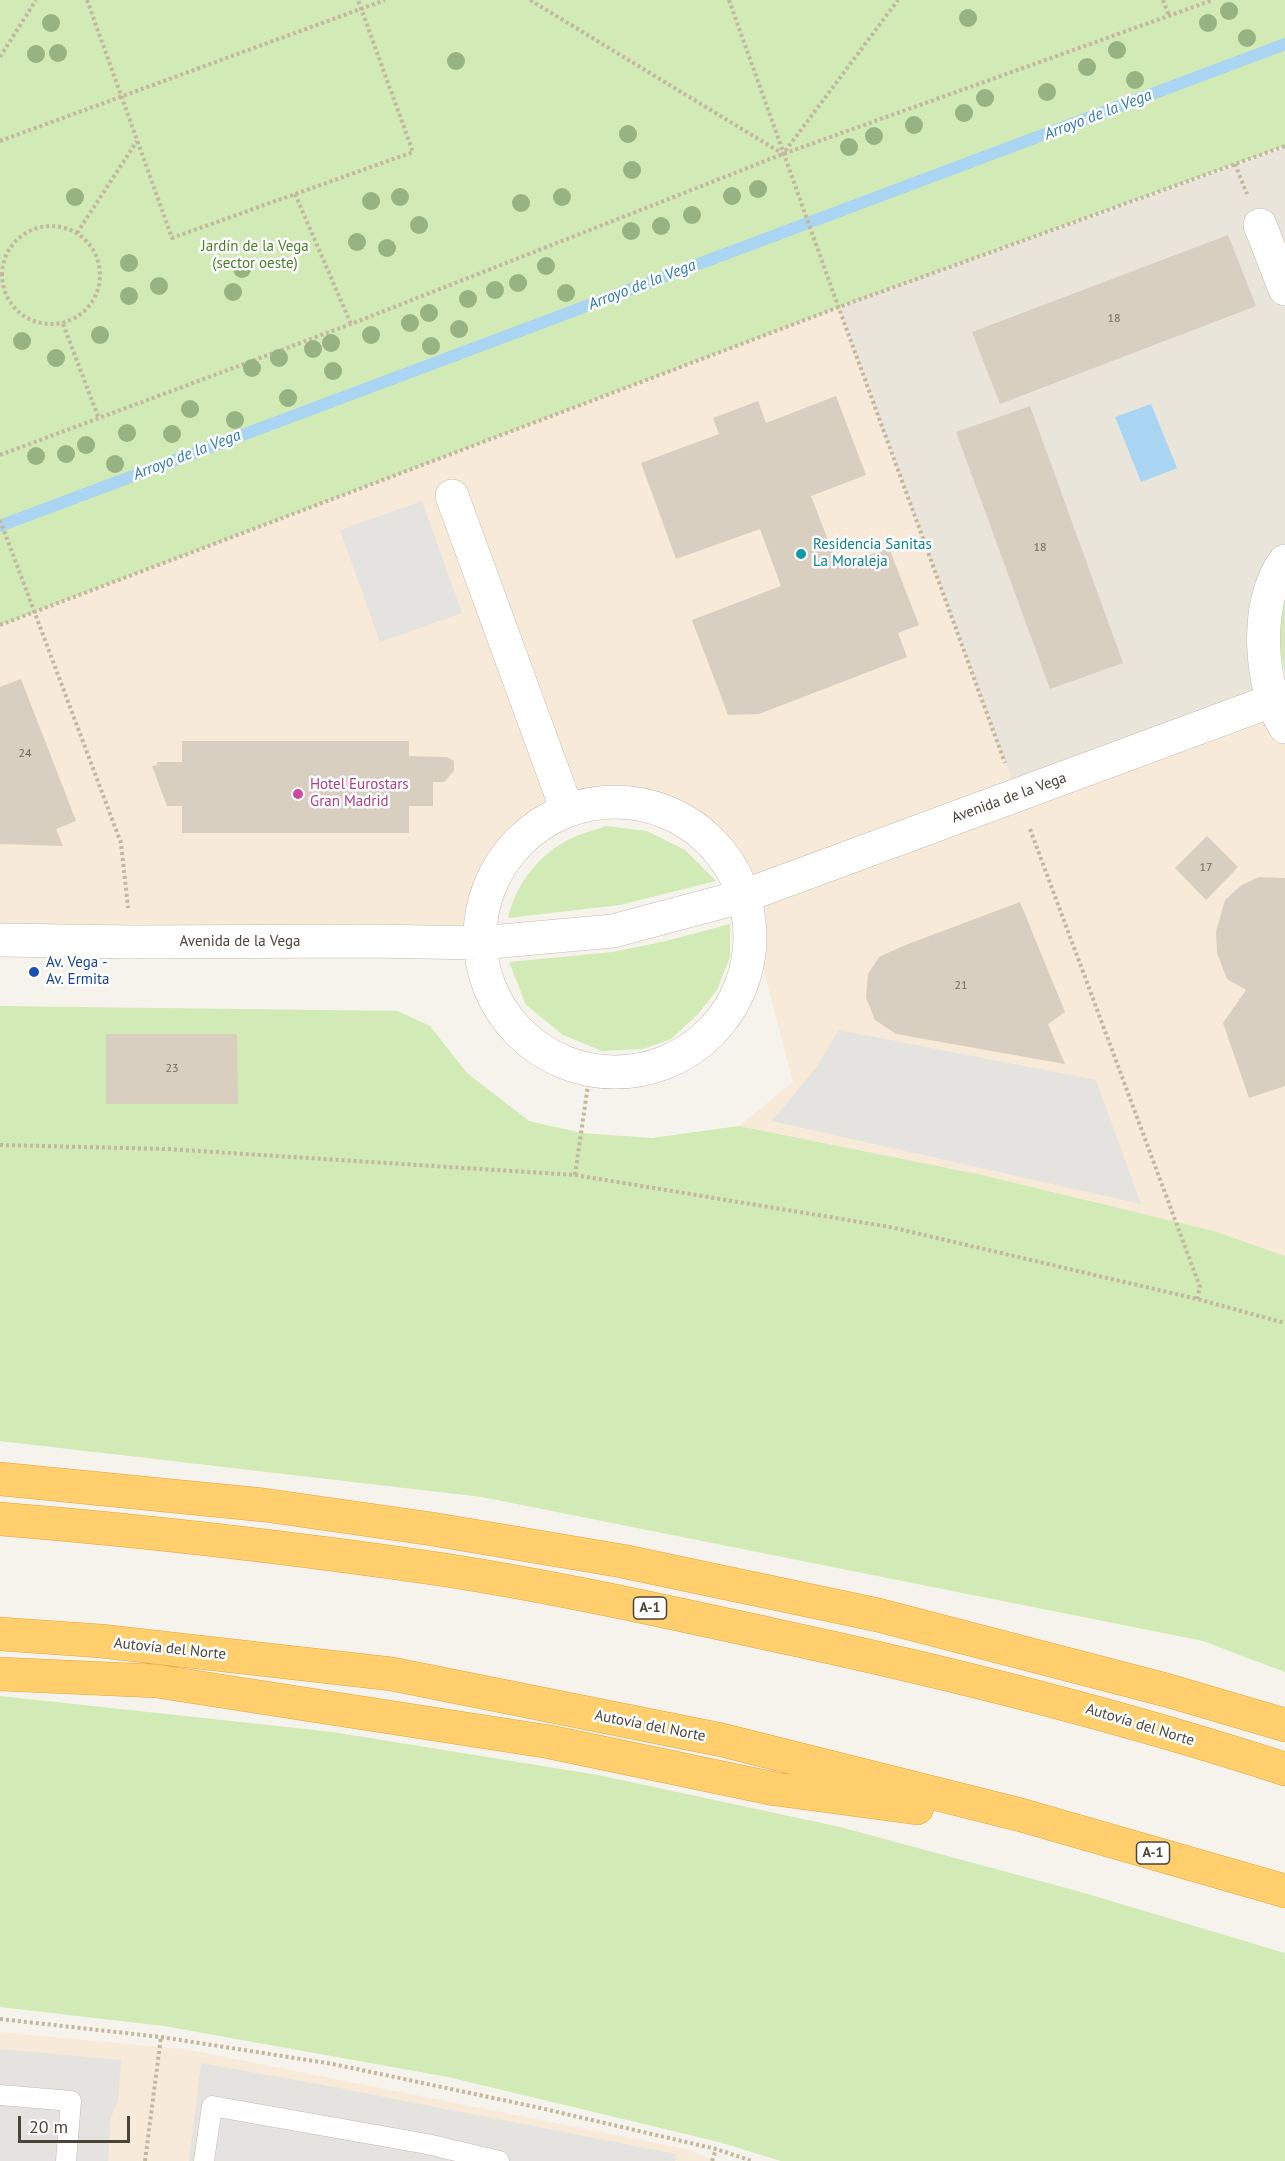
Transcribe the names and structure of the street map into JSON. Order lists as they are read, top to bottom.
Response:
{
  "streets": {
    "highway": ["A-1", "Autovía del Norte"],
    "street": ["Avenida de la Vega"]
  },
  "water": ["Arroyo de la Vega"],
  "parks": ["Jardín de la Vega (sector oeste)"],
  "places": ["Residencia Sanitas La Moraleja", "Hotel Eurostars Gran Madrid", "Av. Vega - Av. Ermita"],
  "house_numbers": [
    "18",
    "18",
    "24",
    "17",
    "21",
    "23"
  ],
  "scale_bar": "20 m"
}
